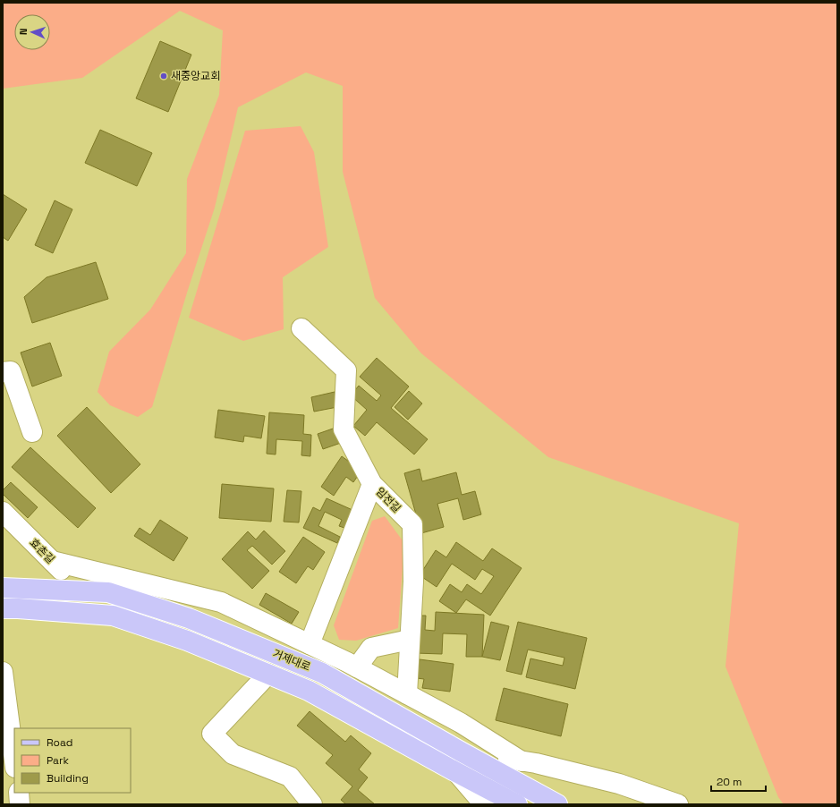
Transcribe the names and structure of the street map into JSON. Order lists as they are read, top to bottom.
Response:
{
  "streets": {
    "main road": ["거제대로"],
    "street": ["임전길", "효촌길"]
  },
  "crossings": [
    ["효촌길", "거제대로"]
  ],
  "places": ["새중앙교회"],
  "legend": ["Road", "Park", "Building"],
  "scale_bar": "20 m",
  "north": "left"
}
